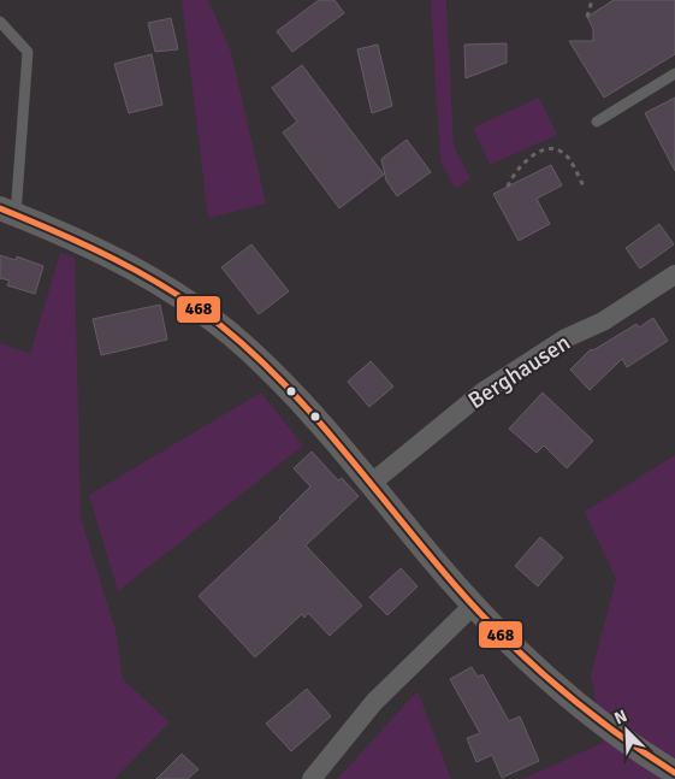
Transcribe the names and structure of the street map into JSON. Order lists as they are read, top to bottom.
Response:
{
  "streets": {
    "street": ["Berghausen"]
  },
  "lines": ["transit line 468"],
  "north": "top left"
}
